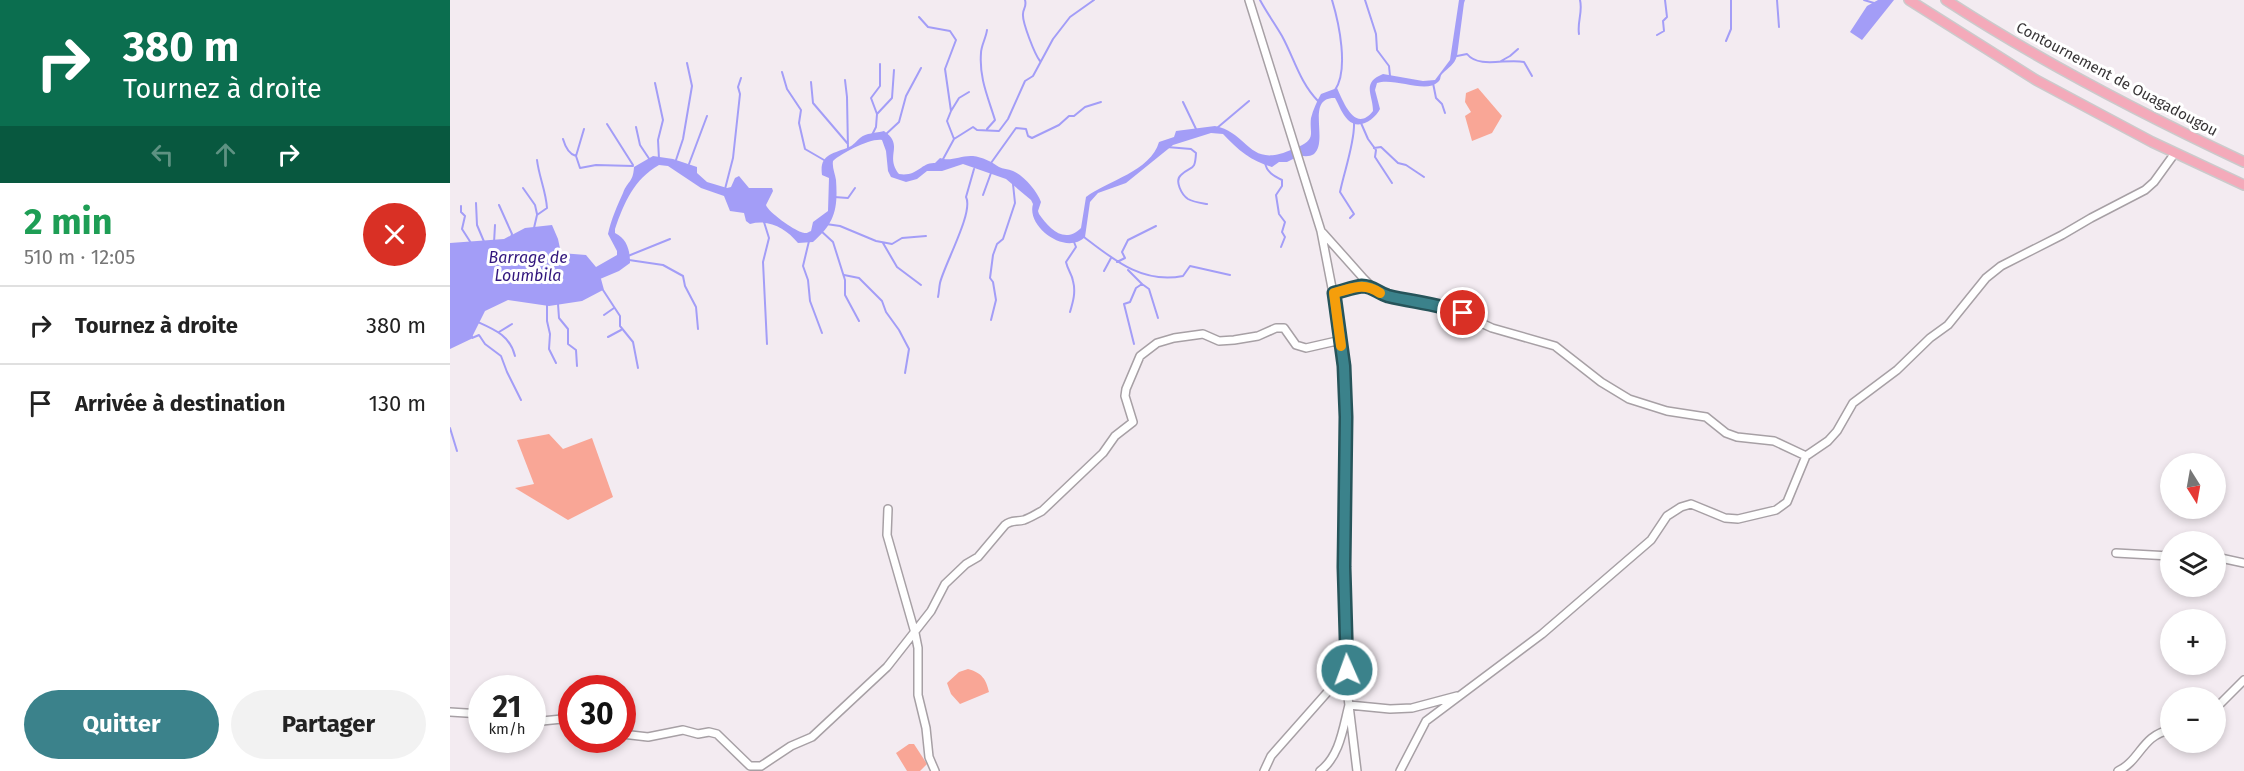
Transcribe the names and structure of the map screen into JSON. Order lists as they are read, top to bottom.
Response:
{
  "streets": {
    "highway": ["Contournement de Ouagadougou"]
  },
  "water": ["Barrage de Loumbila"],
  "north": "bottom",
  "page": {
    "turn": ["380 m", "Tournez à droite"],
    "heading": ["2 min", "510 m · 12:05"],
    "list": [
      {
        "name": "Tournez à droite",
        "value": "380 m"
      },
      {
        "name": "Arrivée à destination",
        "value": "130 m"
      }
    ],
    "map_buttons": ["+", "−"],
    "speed": "21 km/h",
    "limit": "30",
    "buttons": ["Quitter", "Partager"]
  }
}
